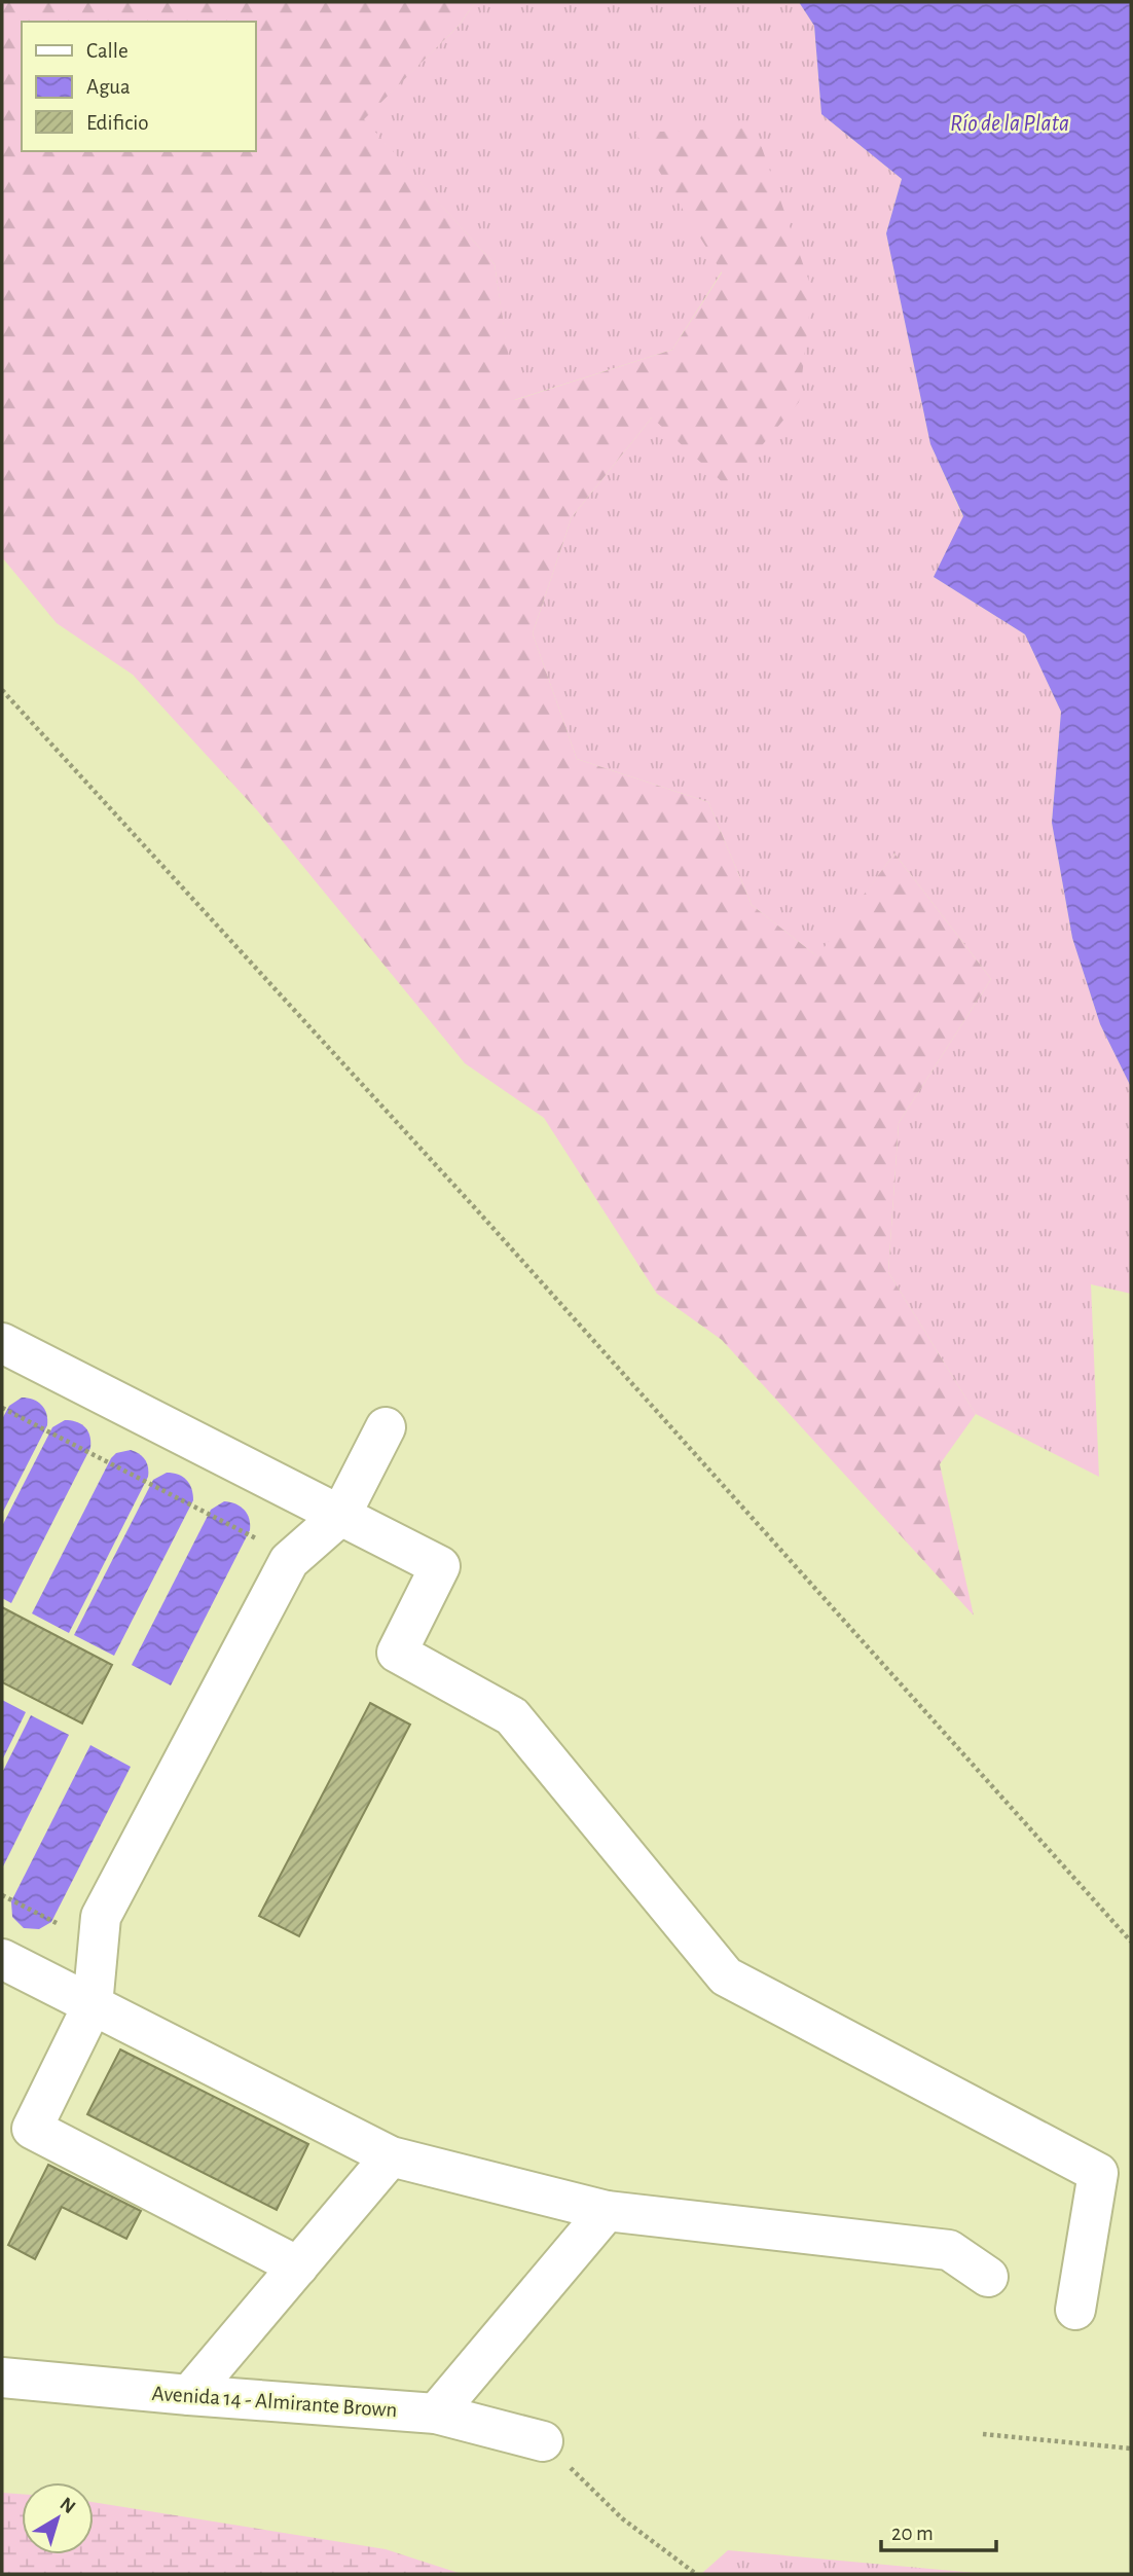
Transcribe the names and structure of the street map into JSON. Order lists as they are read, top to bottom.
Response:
{
  "streets": {
    "street": ["Avenida 14 - Almirante Brown"]
  },
  "water": ["Río de la Plata"],
  "legend": ["Calle", "Agua", "Edificio"],
  "scale_bar": "20 m",
  "north": "top right"
}
